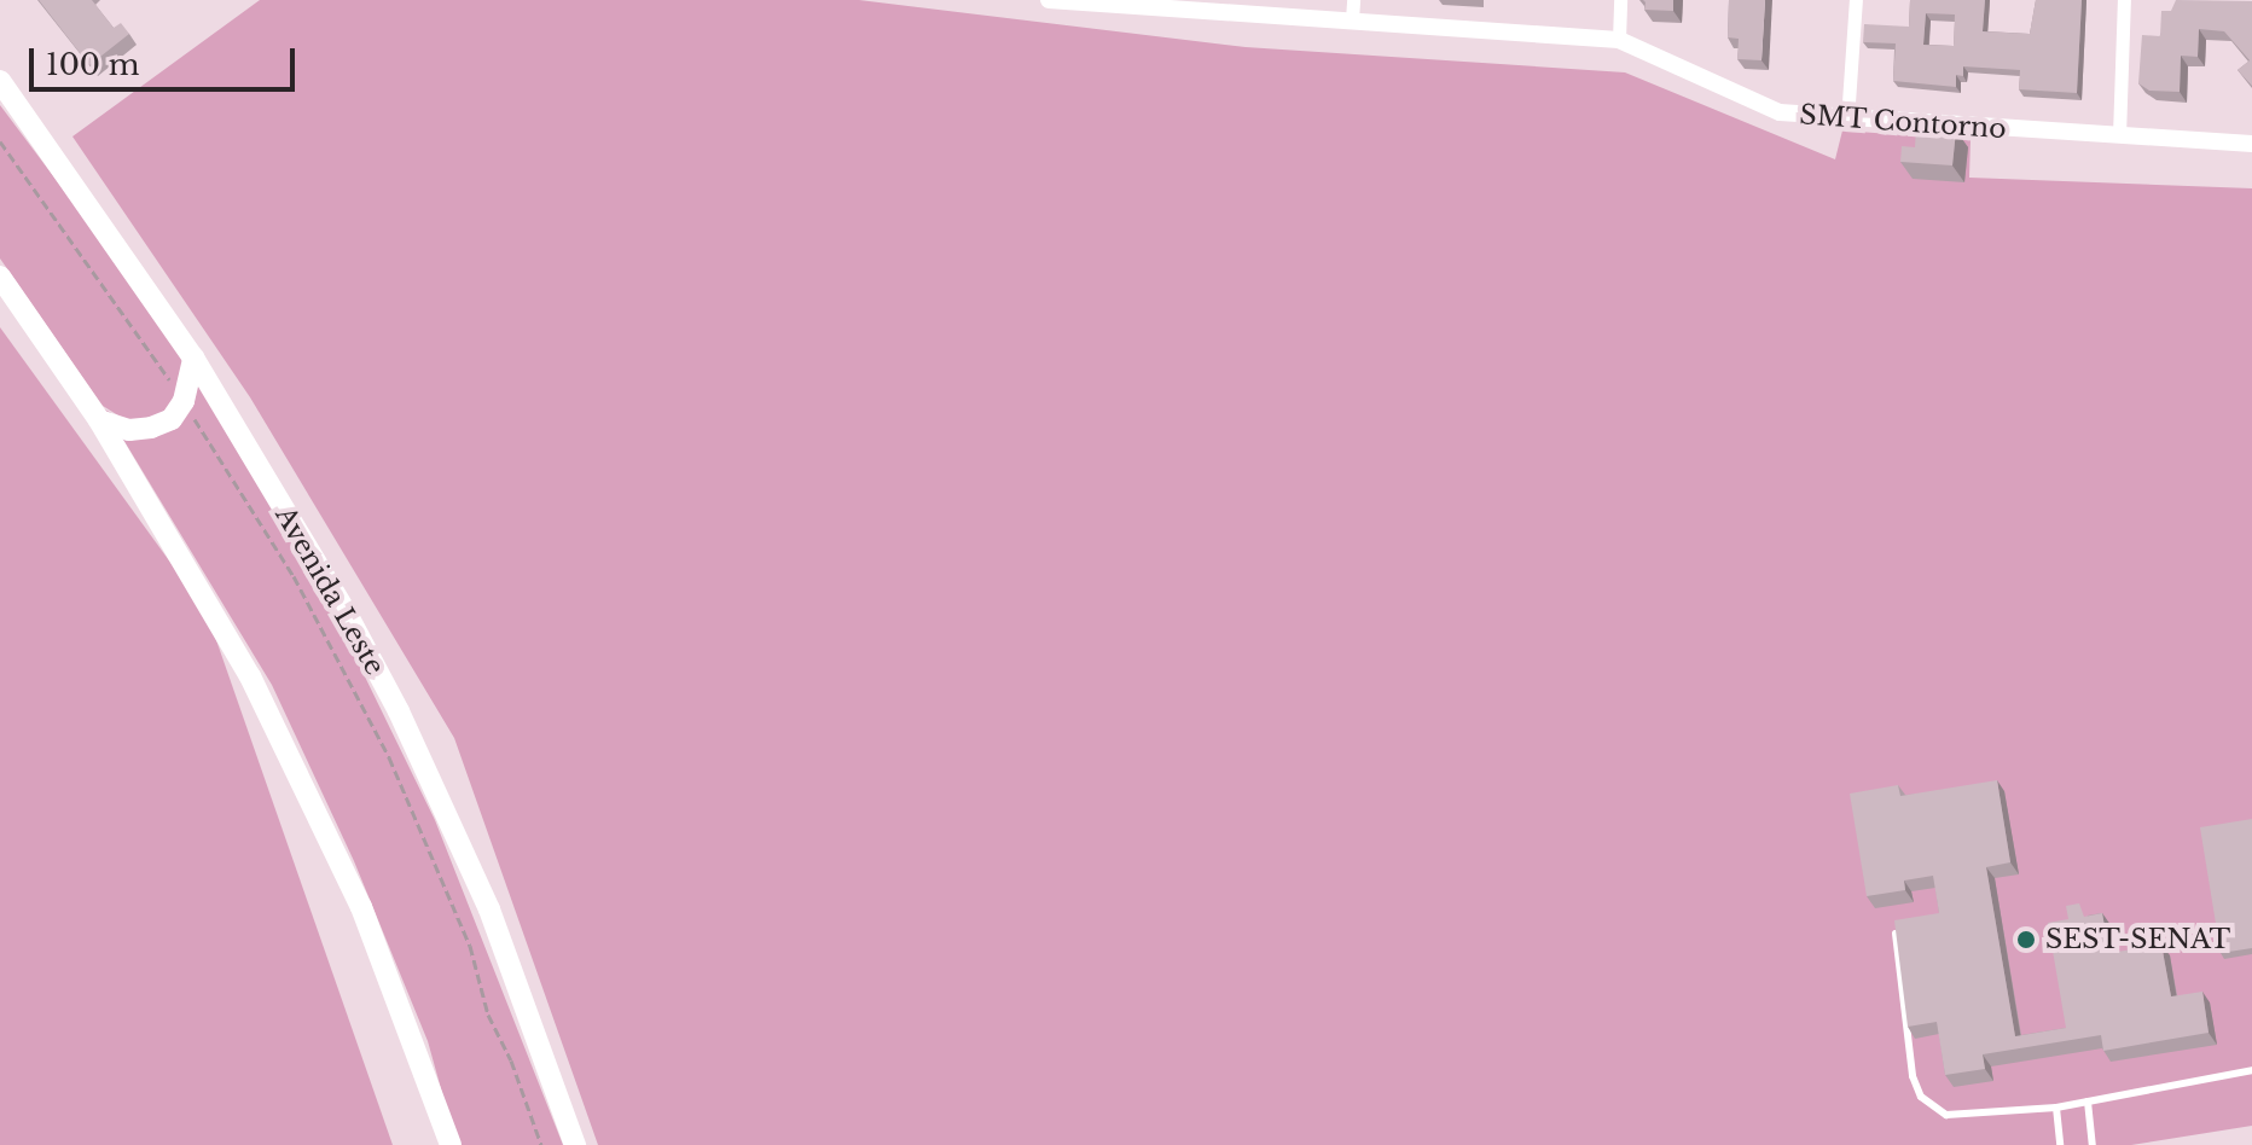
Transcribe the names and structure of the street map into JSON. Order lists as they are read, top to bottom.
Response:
{
  "streets": {
    "main road": ["Avenida Leste"],
    "street": ["SMT Contorno"]
  },
  "places": ["SEST-SENAT"],
  "scale_bar": "100 m"
}
